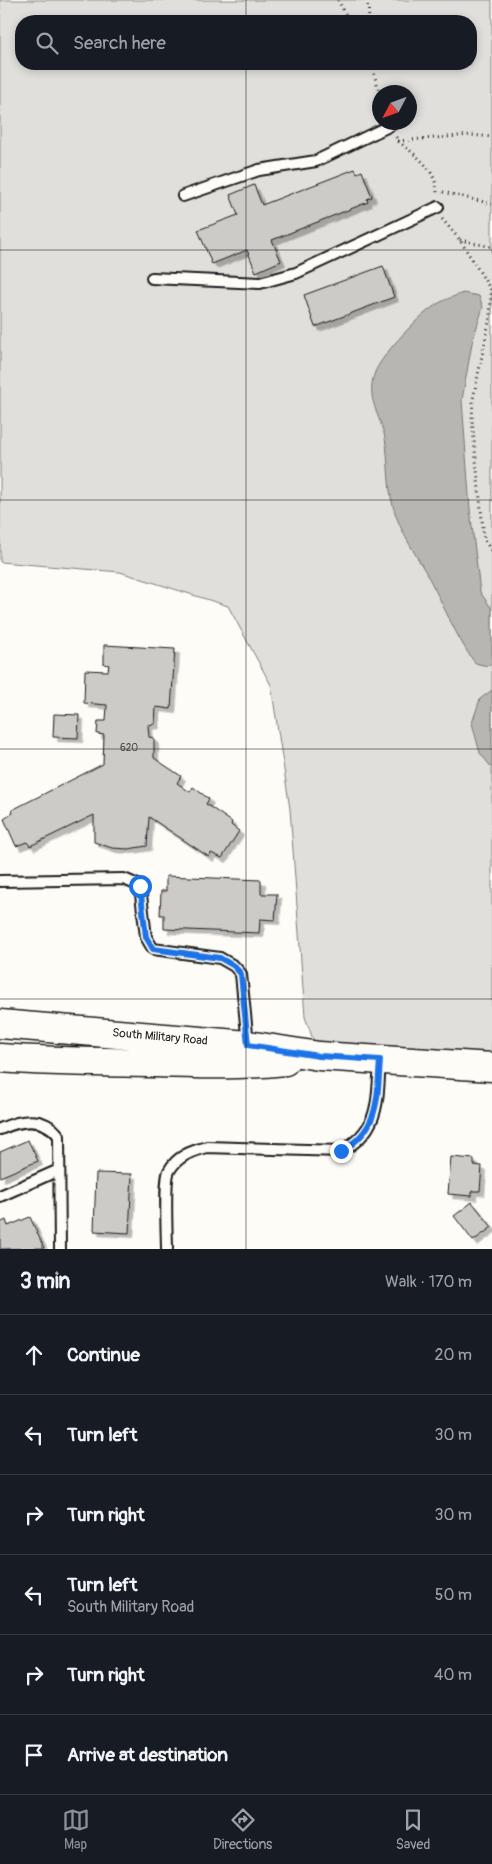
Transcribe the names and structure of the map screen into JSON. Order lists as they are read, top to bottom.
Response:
{
  "streets": {
    "main road": ["South Military Road"]
  },
  "house_numbers": ["620"],
  "north": "bottom left",
  "page": {
    "search": "Search here",
    "heading": ["3 min", "Walk · 170 m"],
    "list": [
      ["Continue", "20 m"],
      ["Turn left", "30 m"],
      ["Turn right", "30 m"],
      ["Turn left", "South Military Road", "50 m"],
      ["Turn right", "40 m"],
      "Arrive at destination"
    ],
    "nav": ["Map", "Directions", "Saved"]
  }
}
